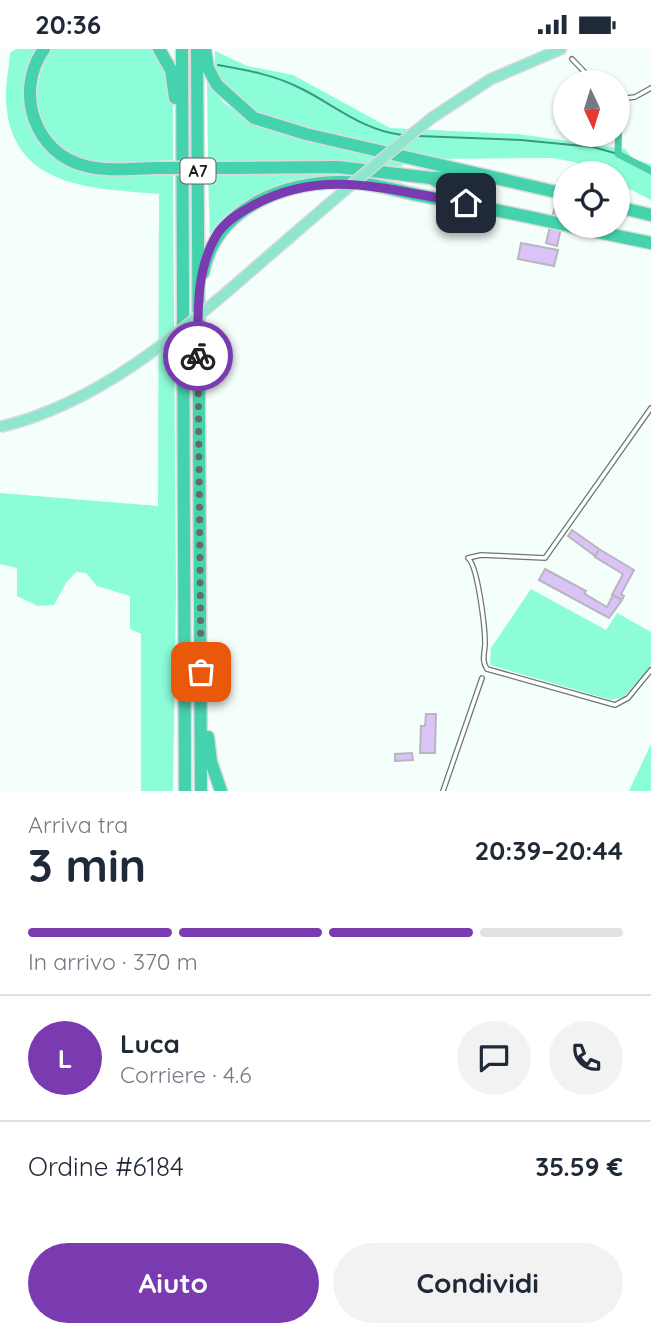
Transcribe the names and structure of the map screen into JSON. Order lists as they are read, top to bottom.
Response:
{
  "streets": {
    "highway": ["A7"]
  },
  "north": "bottom",
  "page": {
    "status": "20:36",
    "heading": ["3 min", "Arriva tra", "20:39–20:44"],
    "panel": [
      "Luca",
      "Corriere · 4.6",
      "Ordine #6184",
      "35.59 €"
    ],
    "bar": "In arrivo · 370 m",
    "round": "L",
    "buttons": ["Aiuto", "Condividi"]
  }
}
